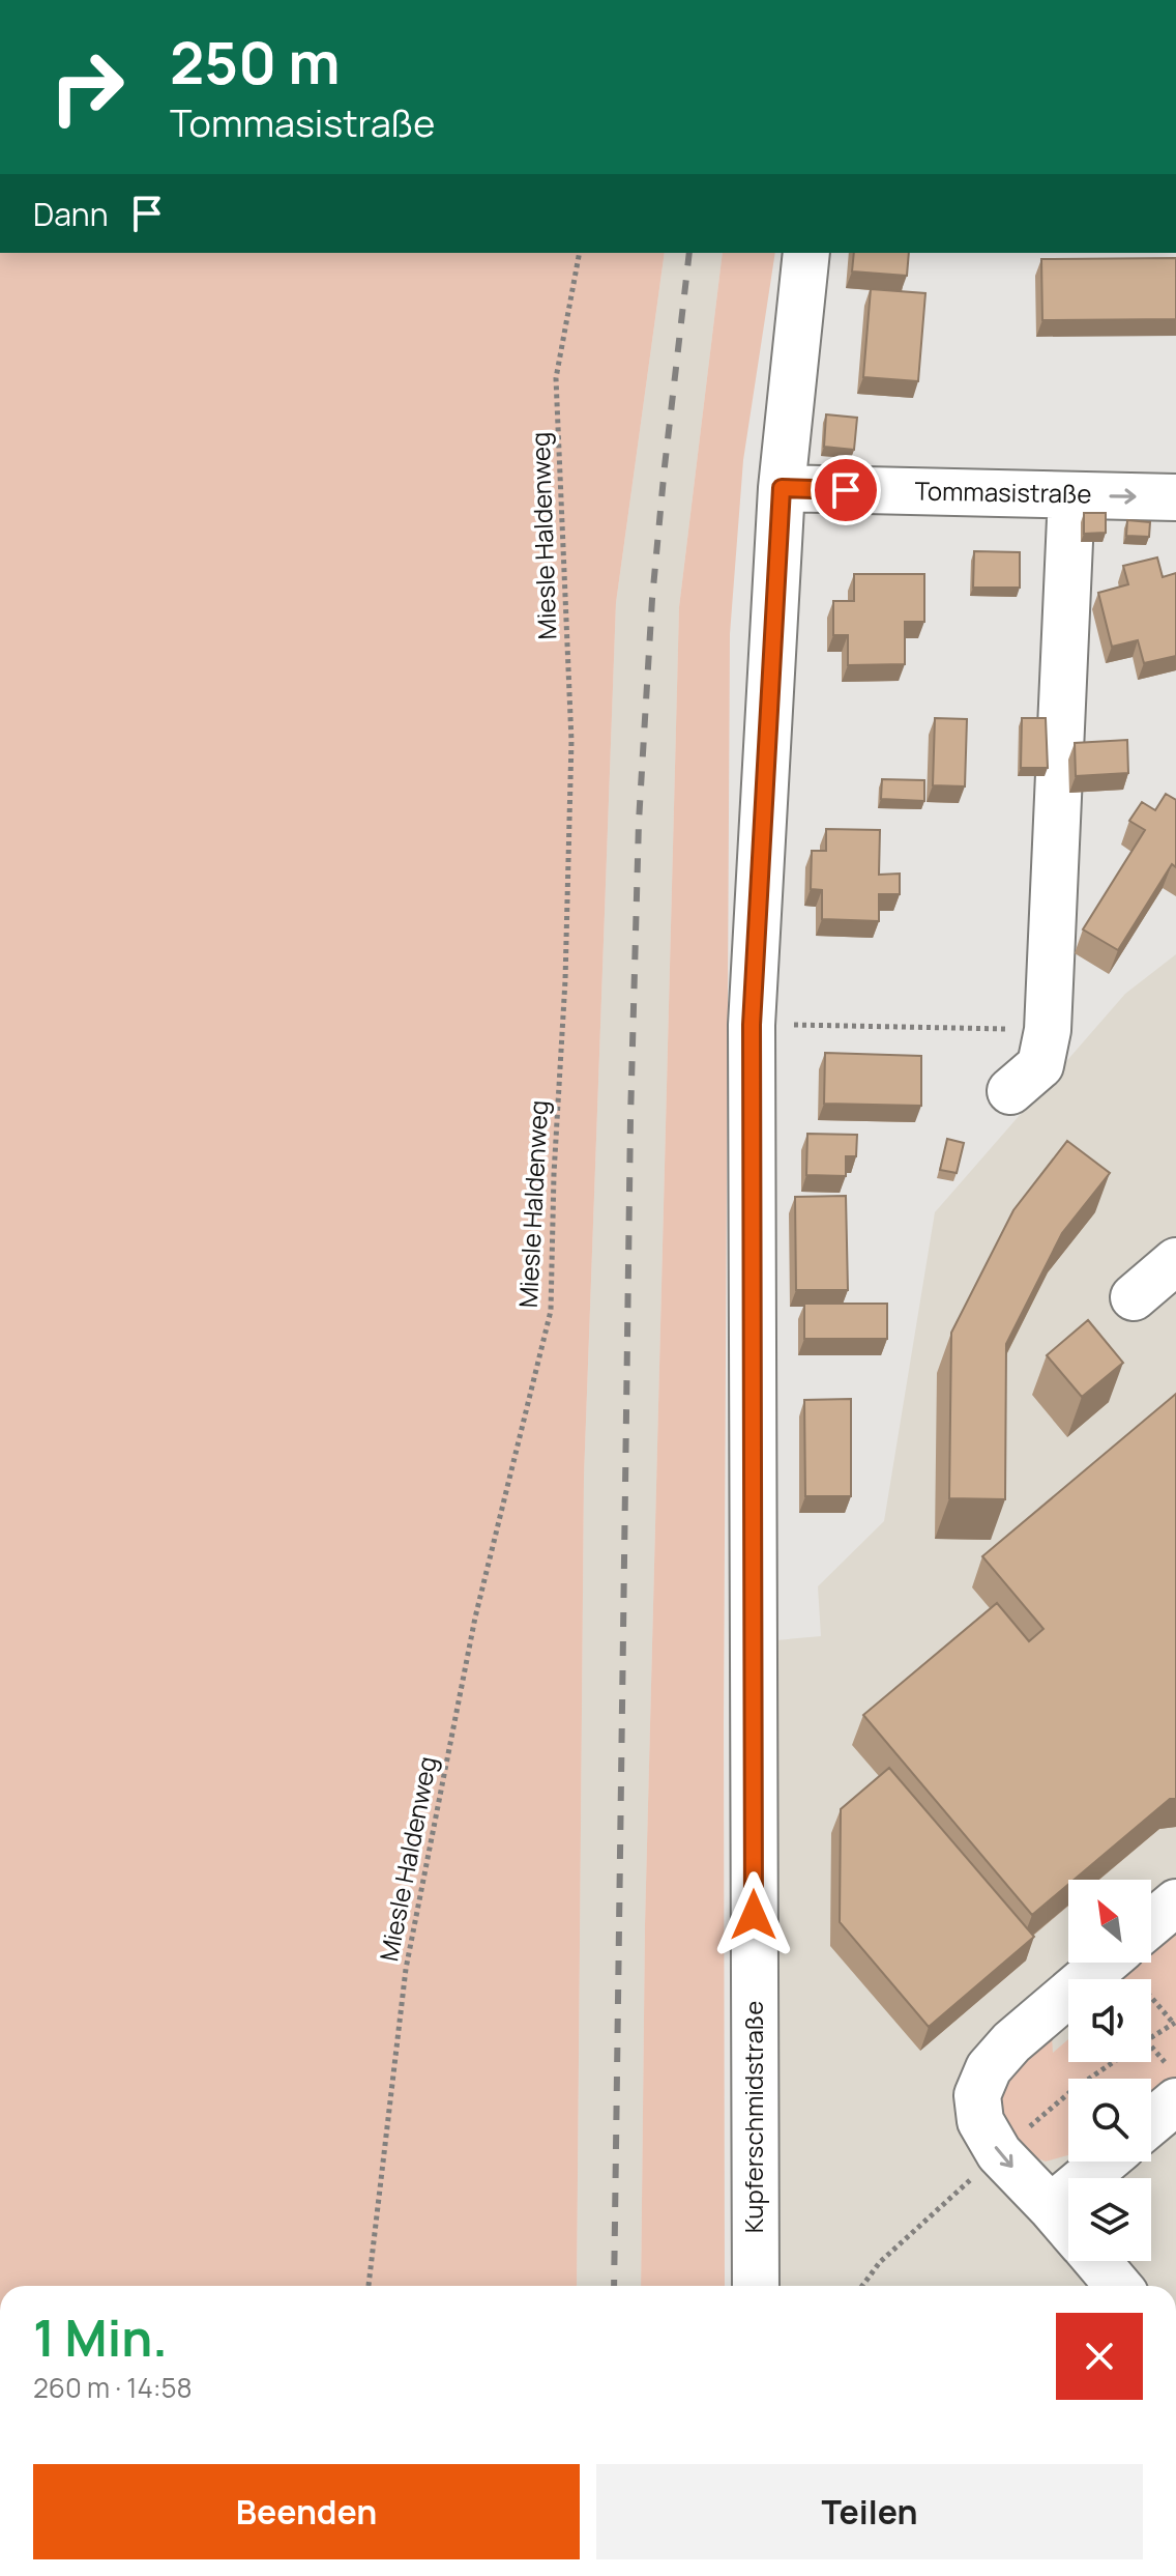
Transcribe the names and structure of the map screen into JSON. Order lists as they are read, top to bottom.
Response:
{
  "streets": {
    "street": ["Tommasistraße", "Kupferschmidstraße"],
    "path": ["Miesle Haldenweg"]
  },
  "crossings": [
    ["Tommasistraße", "Kupferschmidstraße"]
  ],
  "north": "top left",
  "page": {
    "turn": ["250 m", "Tommasistraße"],
    "then": "Dann",
    "heading": ["1 Min.", "260 m · 14:58"],
    "buttons": ["Beenden", "Teilen"]
  }
}
